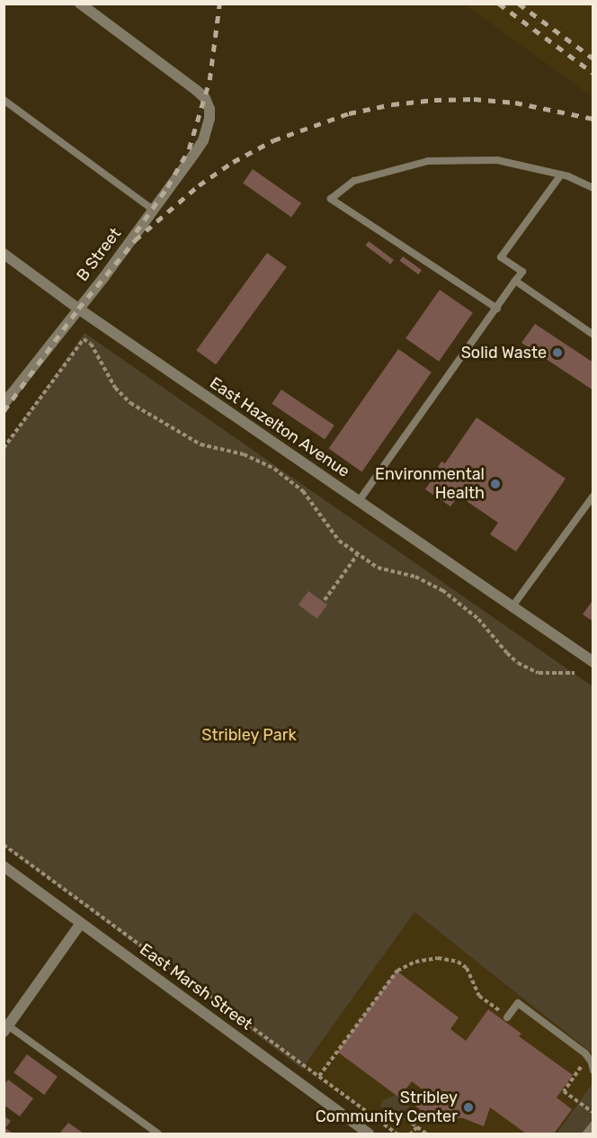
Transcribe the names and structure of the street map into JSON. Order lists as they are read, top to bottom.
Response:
{
  "streets": {
    "street": ["B Street", "East Hazelton Avenue", "East Marsh Street"]
  },
  "crossings": [
    ["B Street", "East Hazelton Avenue"]
  ],
  "parks": ["Stribley Park"],
  "places": ["Solid Waste", "Environmental Health", "Stribley Community Center"]
}
